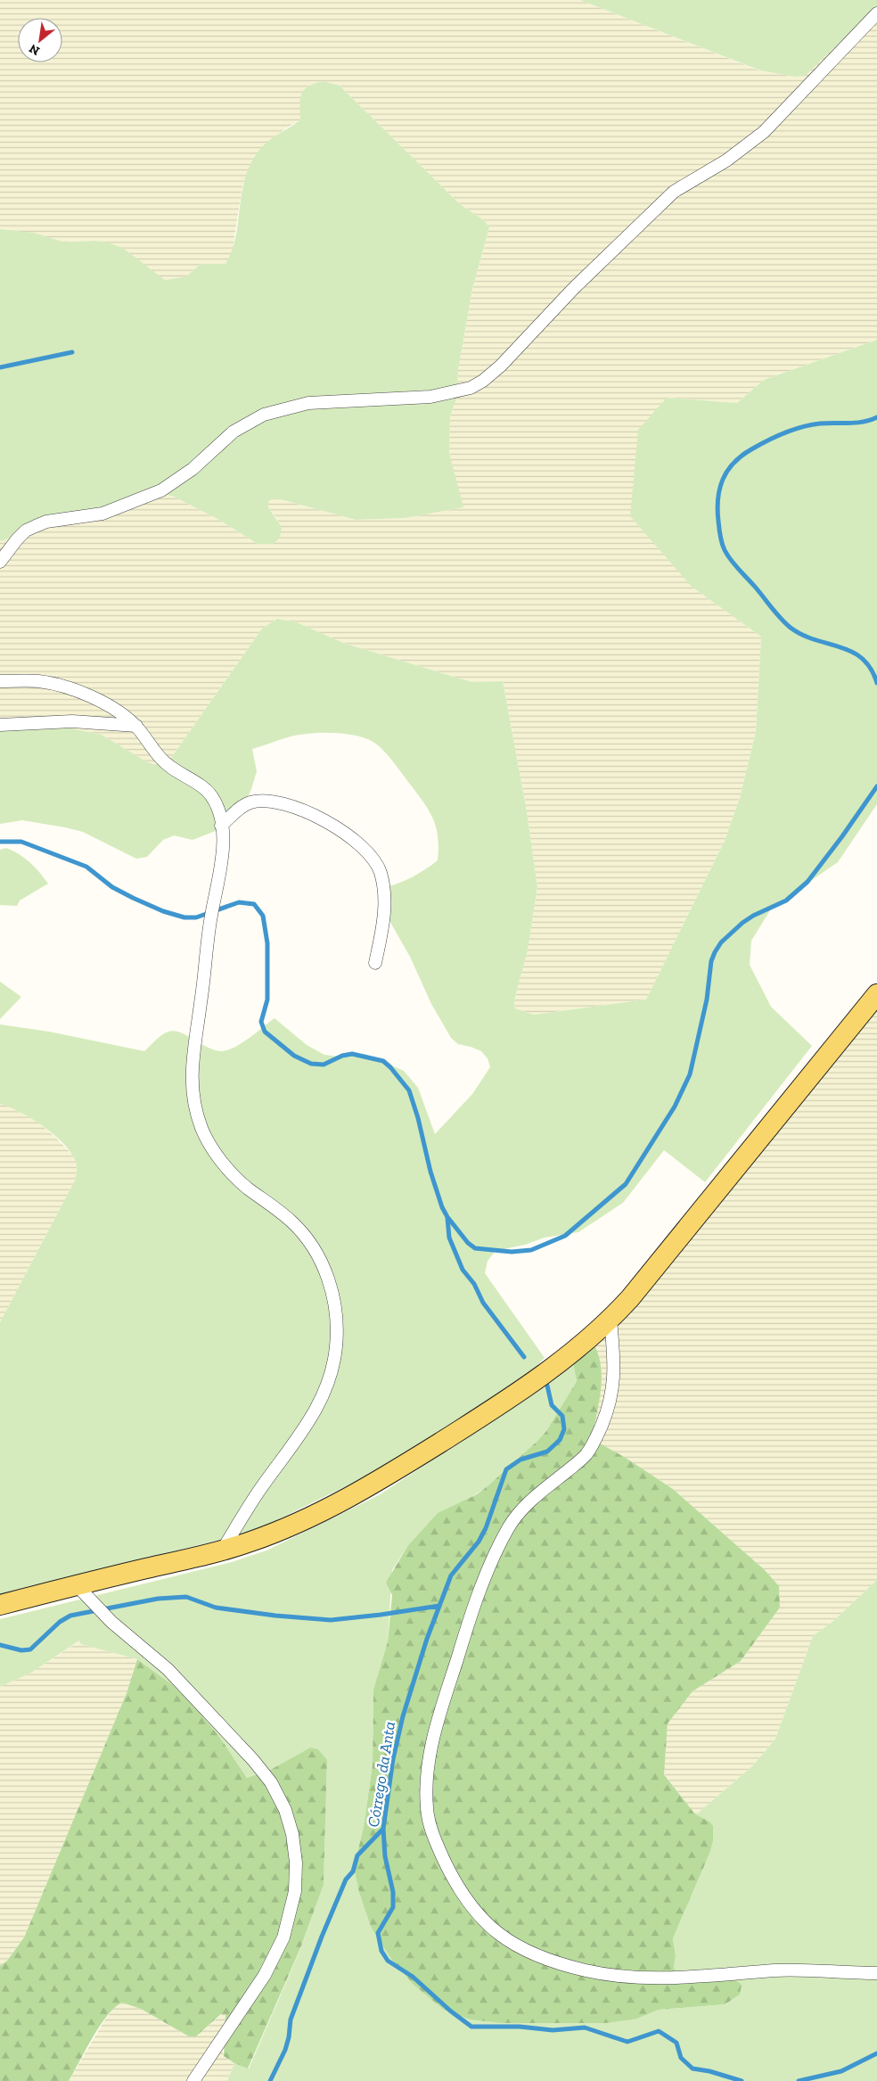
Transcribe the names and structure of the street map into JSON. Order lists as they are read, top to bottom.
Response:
{
  "water": ["Córrego da Anta"],
  "north": "bottom left"
}
